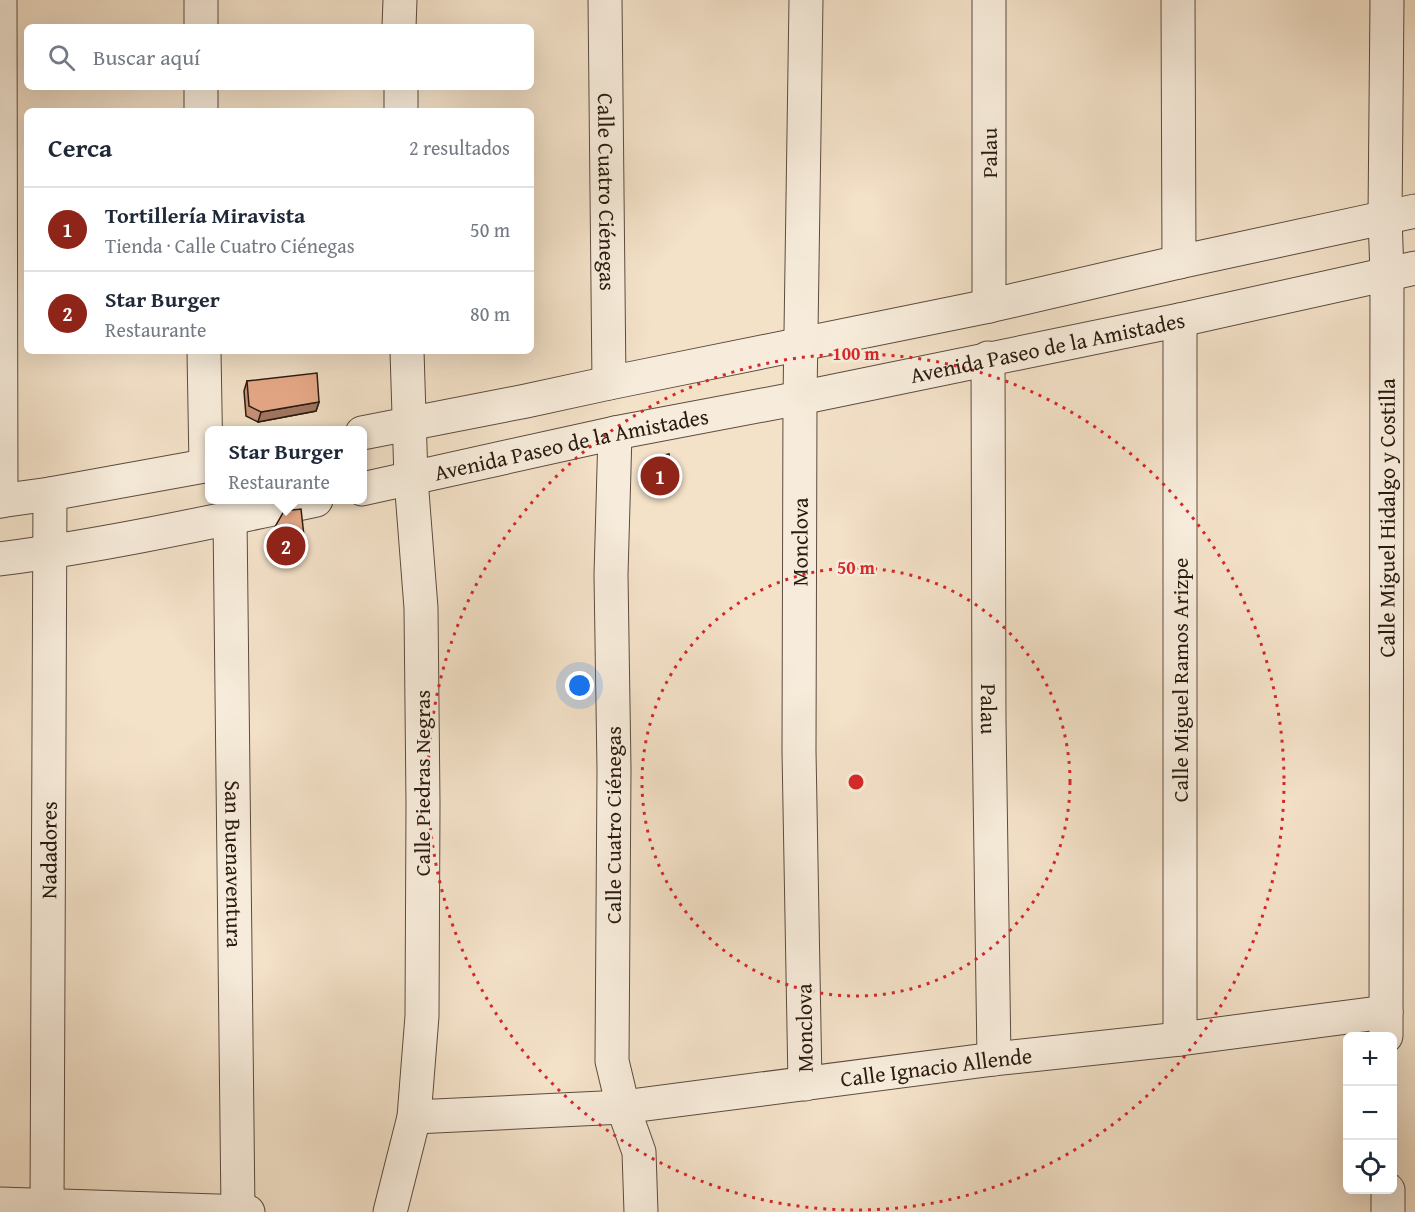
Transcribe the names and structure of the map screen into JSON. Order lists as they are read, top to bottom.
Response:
{
  "streets": {
    "street": [
      "Palau",
      "Calle Cuatro Ciénegas",
      "Avenida Paseo de la Amistades",
      "Calle Miguel Hidalgo y Costilla",
      "Monclova",
      "Calle Miguel Ramos Arizpe",
      "Calle Piedras Negras",
      "Nadadores",
      "San Buenaventura",
      "Calle Ignacio Allende"
    ]
  },
  "crossings": [
    ["Palau", "Avenida Paseo de la Amistades"],
    ["Palau", "Calle Ignacio Allende"],
    ["Calle Cuatro Ciénegas", "Avenida Paseo de la Amistades"],
    ["Calle Cuatro Ciénegas", "Calle Ignacio Allende"],
    ["Avenida Paseo de la Amistades", "Calle Miguel Hidalgo y Costilla"],
    ["Avenida Paseo de la Amistades", "Monclova"],
    ["Avenida Paseo de la Amistades", "Calle Miguel Ramos Arizpe"],
    ["Avenida Paseo de la Amistades", "Calle Piedras Negras"],
    ["Calle Miguel Hidalgo y Costilla", "Calle Ignacio Allende"],
    ["Monclova", "Calle Ignacio Allende"],
    ["Calle Miguel Ramos Arizpe", "Calle Ignacio Allende"],
    ["Calle Piedras Negras", "Calle Ignacio Allende"]
  ],
  "page": {
    "search": "Buscar aquí",
    "heading": ["Cerca", "2 resultados"],
    "list": [
      {
        "mark": "1",
        "name": "Tortillería Miravista",
        "note": "Tienda · Calle Cuatro Ciénegas",
        "value": "50 m"
      },
      {
        "mark": "2",
        "name": "Star Burger",
        "note": "Restaurante",
        "value": "80 m"
      }
    ],
    "popup": ["Star Burger", "Restaurante"],
    "pins": ["1", "2"],
    "map_buttons": ["+", "−"]
  },
  "rings": ["100 m", "50 m"]
}
